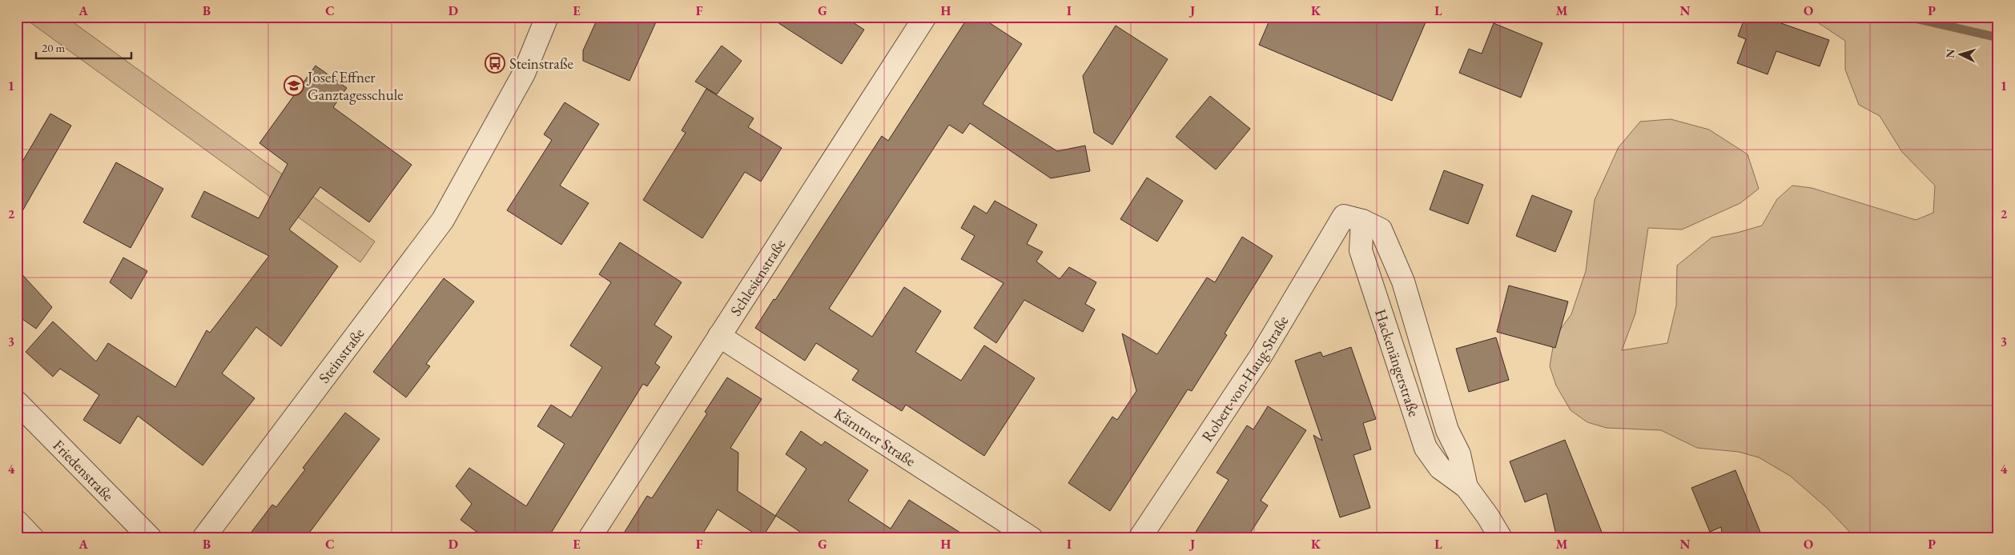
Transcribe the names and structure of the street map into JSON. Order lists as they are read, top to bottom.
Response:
{
  "streets": {
    "street": [
      "Schlesienstraße",
      "Steinstraße",
      "Hackenängerstraße",
      "Robert-von-Haug-Straße",
      "Kärntner Straße",
      "Friedenstraße"
    ]
  },
  "crossings": [
    ["Schlesienstraße", "Kärntner Straße"],
    ["Hackenängerstraße", "Robert-von-Haug-Straße"]
  ],
  "places": {
    "bus stop": ["Steinstraße"],
    "school or university": ["Josef Effner Ganztagesschule"]
  },
  "scale_bar": "20 m",
  "north": "left",
  "grid": {
    "columns": [
      "A",
      "B",
      "C",
      "D",
      "E",
      "F",
      "G",
      "H",
      "I",
      "J",
      "K",
      "L",
      "M",
      "N",
      "O",
      "P"
    ],
    "rows": [
      "1",
      "2",
      "3",
      "4"
    ]
  }
}
